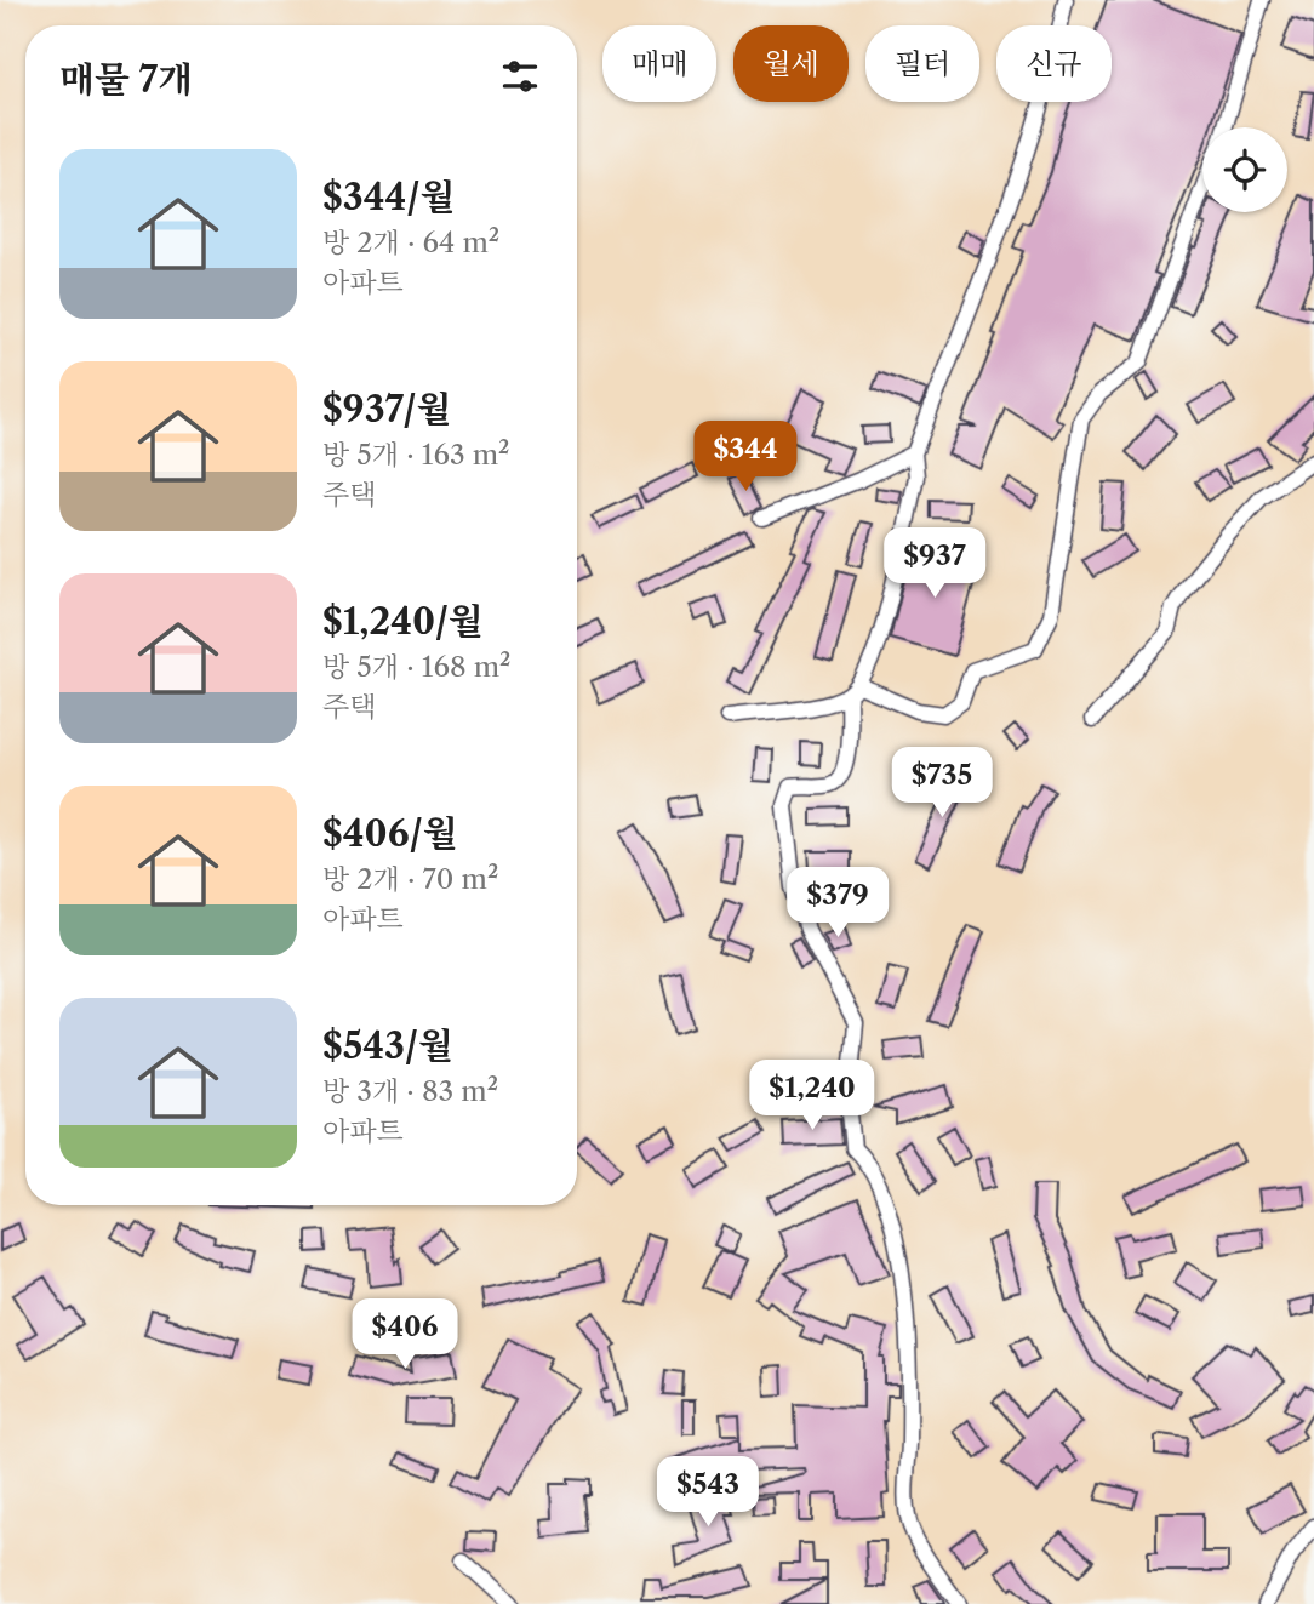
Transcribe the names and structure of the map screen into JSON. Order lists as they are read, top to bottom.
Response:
{
  "page": {
    "chip": [
      "매매",
      "월세",
      "필터",
      "신규"
    ],
    "heading": "매물 7개",
    "list": [
      {
        "name": "$344/월",
        "note": "방 2개 · 64 m² · 아파트"
      },
      {
        "name": "$937/월",
        "note": "방 5개 · 163 m² · 주택"
      },
      {
        "name": "$1,240/월",
        "note": "방 5개 · 168 m² · 주택"
      },
      {
        "name": "$406/월",
        "note": "방 2개 · 70 m² · 아파트"
      },
      {
        "name": "$543/월",
        "note": "방 3개 · 83 m² · 아파트"
      }
    ],
    "price": [
      "$344",
      "$937",
      "$735",
      "$379",
      "$1,240",
      "$406",
      "$543"
    ]
  }
}
